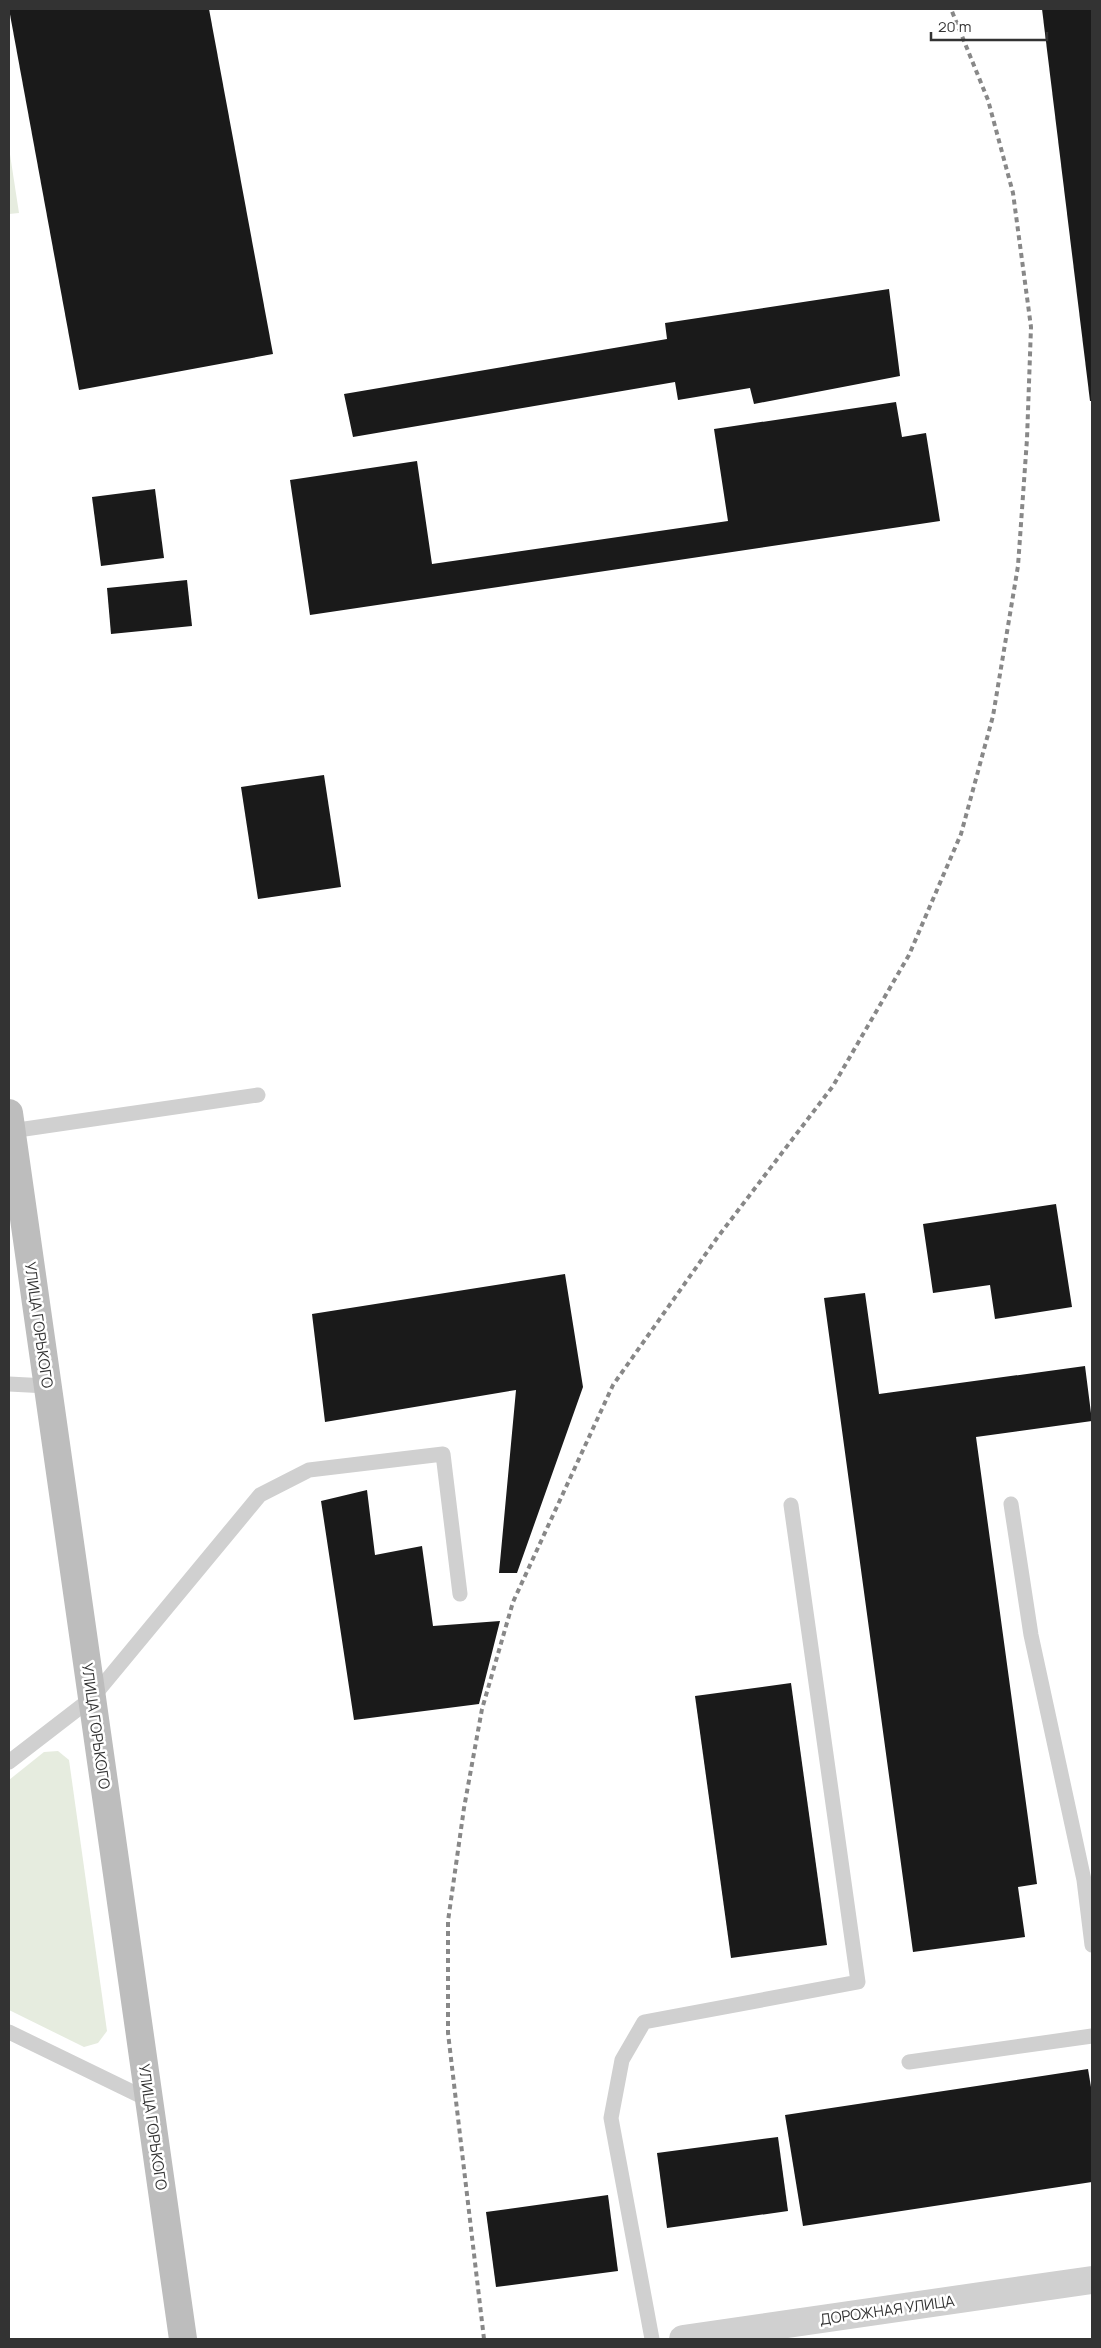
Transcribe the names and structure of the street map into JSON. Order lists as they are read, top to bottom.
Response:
{
  "streets": {
    "street": ["УЛИЦА ГОРЬКОГО", "ДОРОЖНАЯ УЛИЦА"]
  },
  "scale_bar": "20 m"
}
